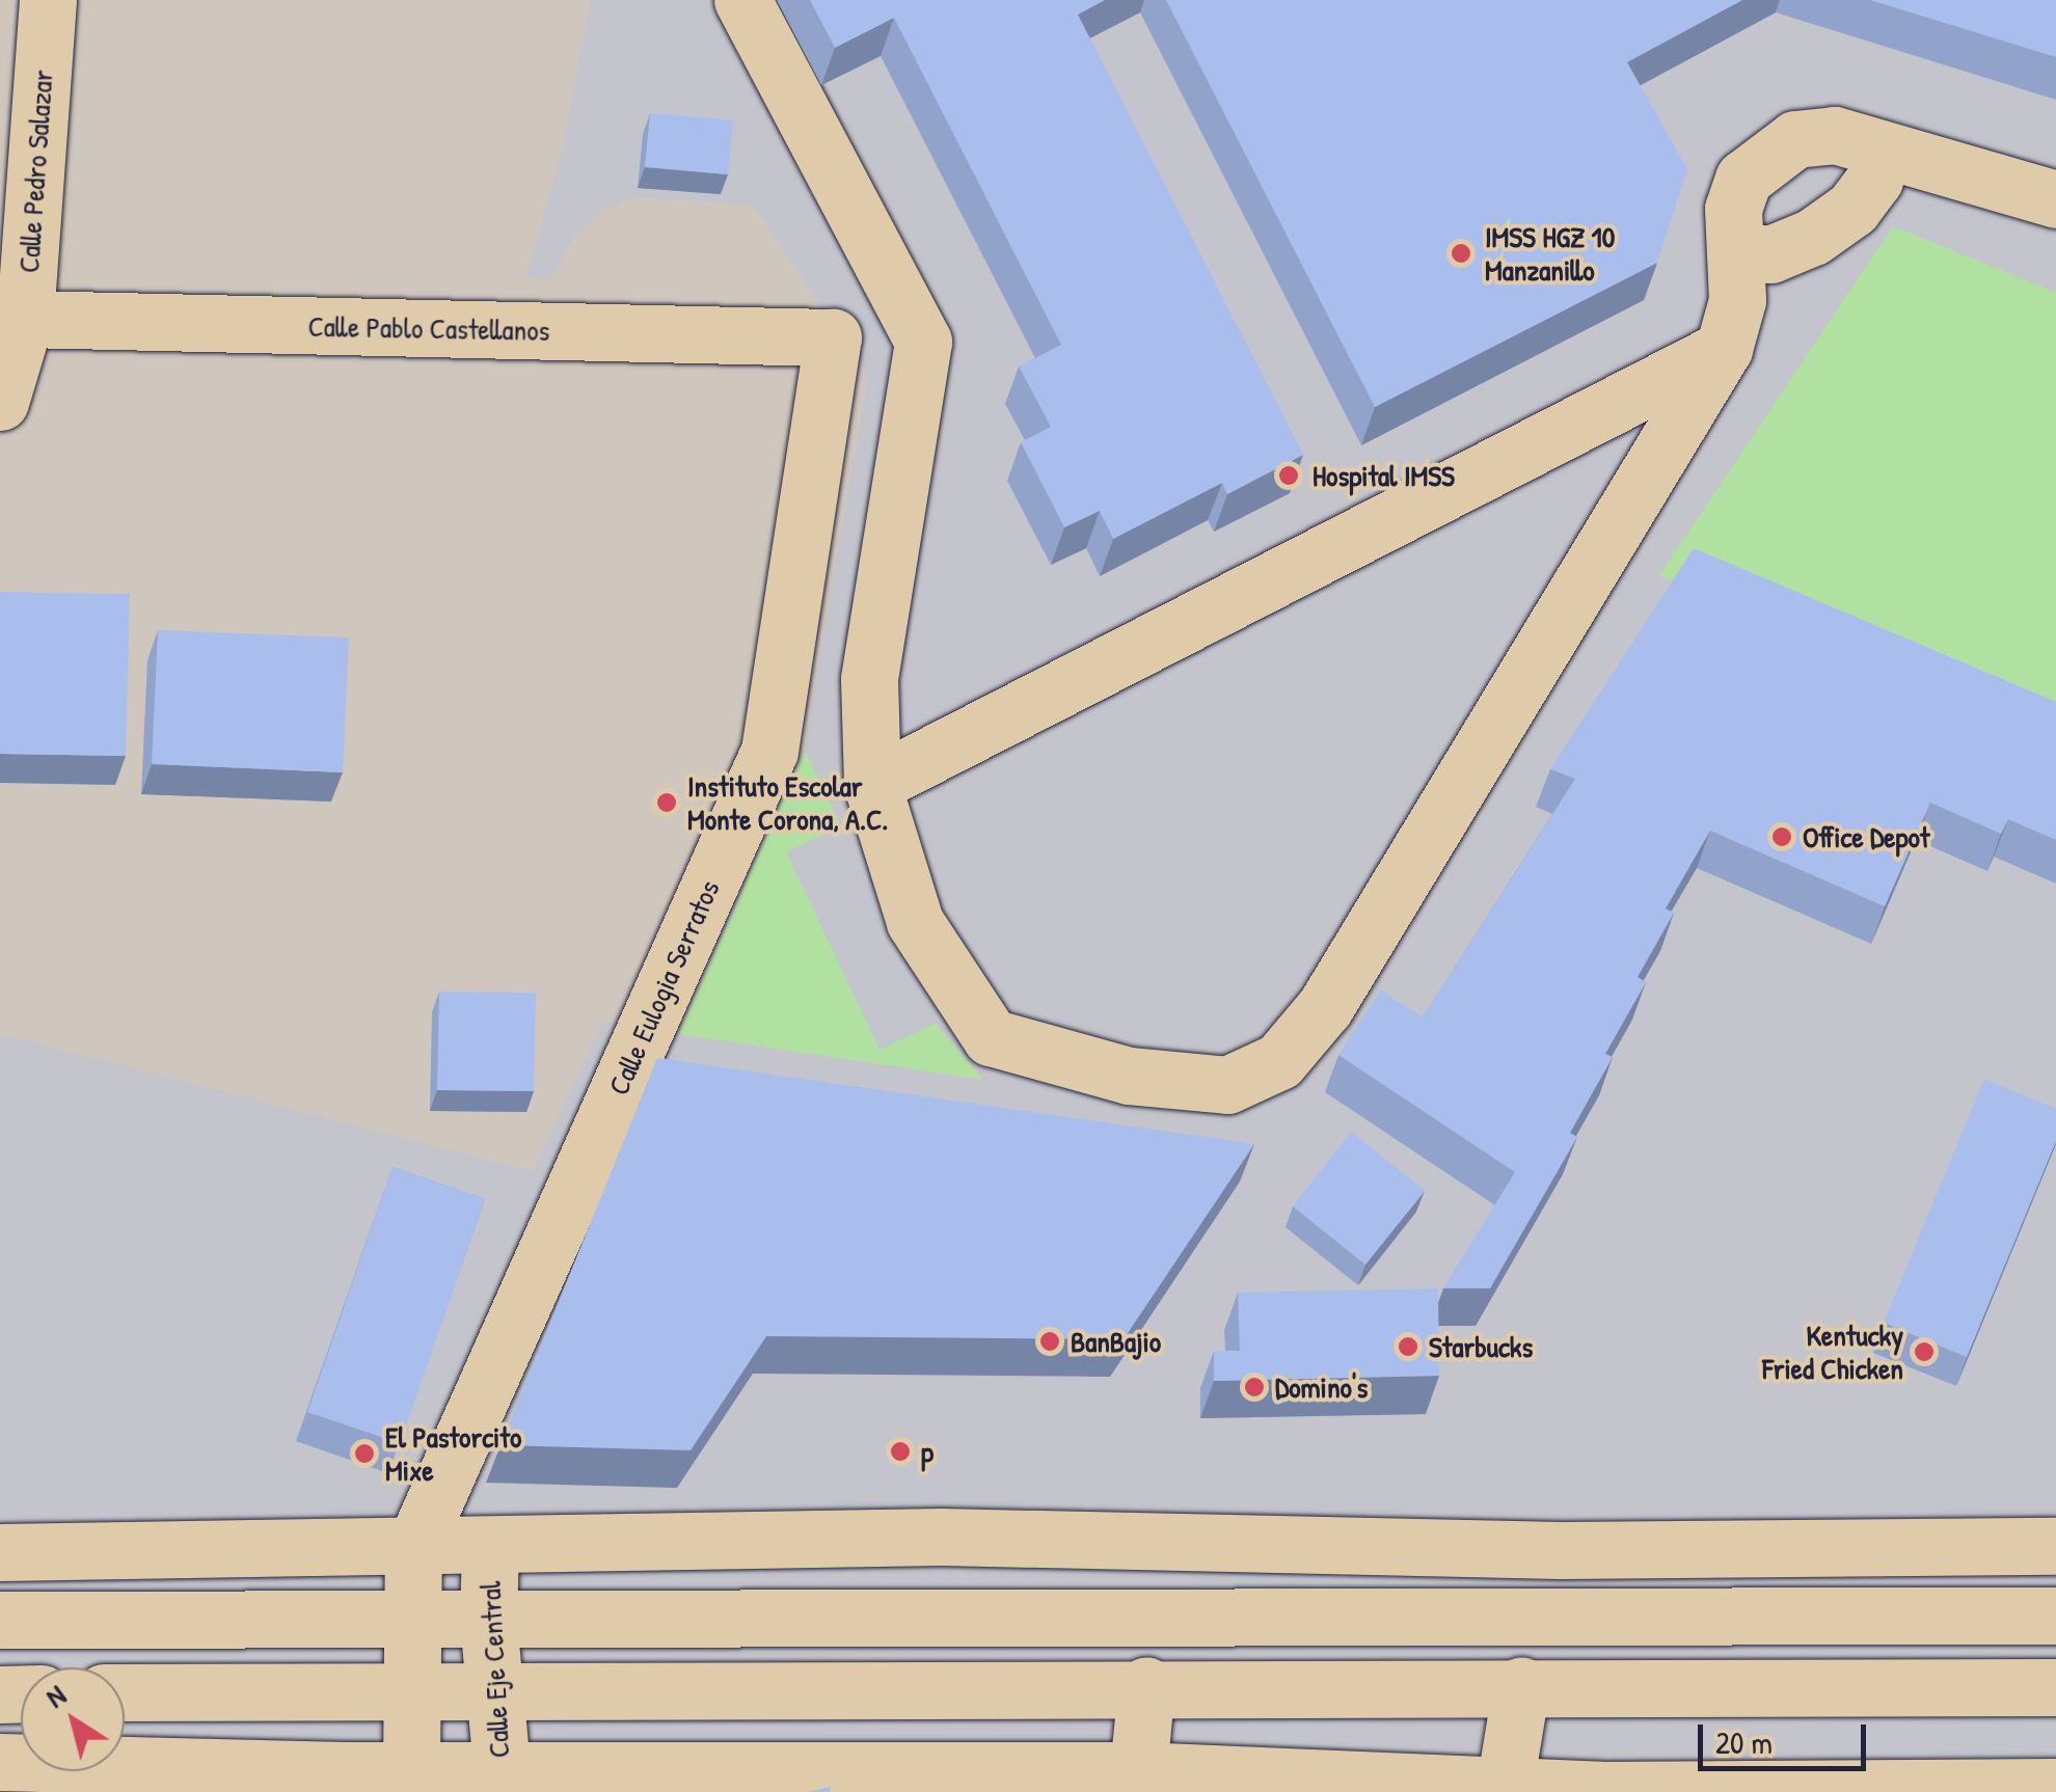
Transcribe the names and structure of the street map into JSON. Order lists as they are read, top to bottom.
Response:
{
  "streets": {
    "main road": [
      "Calle Pedro Salazar",
      "Calle Pablo Castellanos",
      "Calle Eulogia Serratos",
      "Calle Eje Central"
    ]
  },
  "crossings": [
    ["Calle Pedro Salazar", "Calle Pablo Castellanos"],
    ["Calle Pablo Castellanos", "Calle Eulogia Serratos"]
  ],
  "places": [
    "IMSS HGZ 10 Manzanillo",
    "Hospital IMSS",
    "Instituto Escolar Monte Corona, A.C.",
    "Office Depot",
    "BanBajio",
    "Starbucks",
    "Kentucky Fried Chicken",
    "Domino's",
    "p",
    "El Pastorcito Mixe"
  ],
  "scale_bar": "20 m",
  "north": "top left"
}
